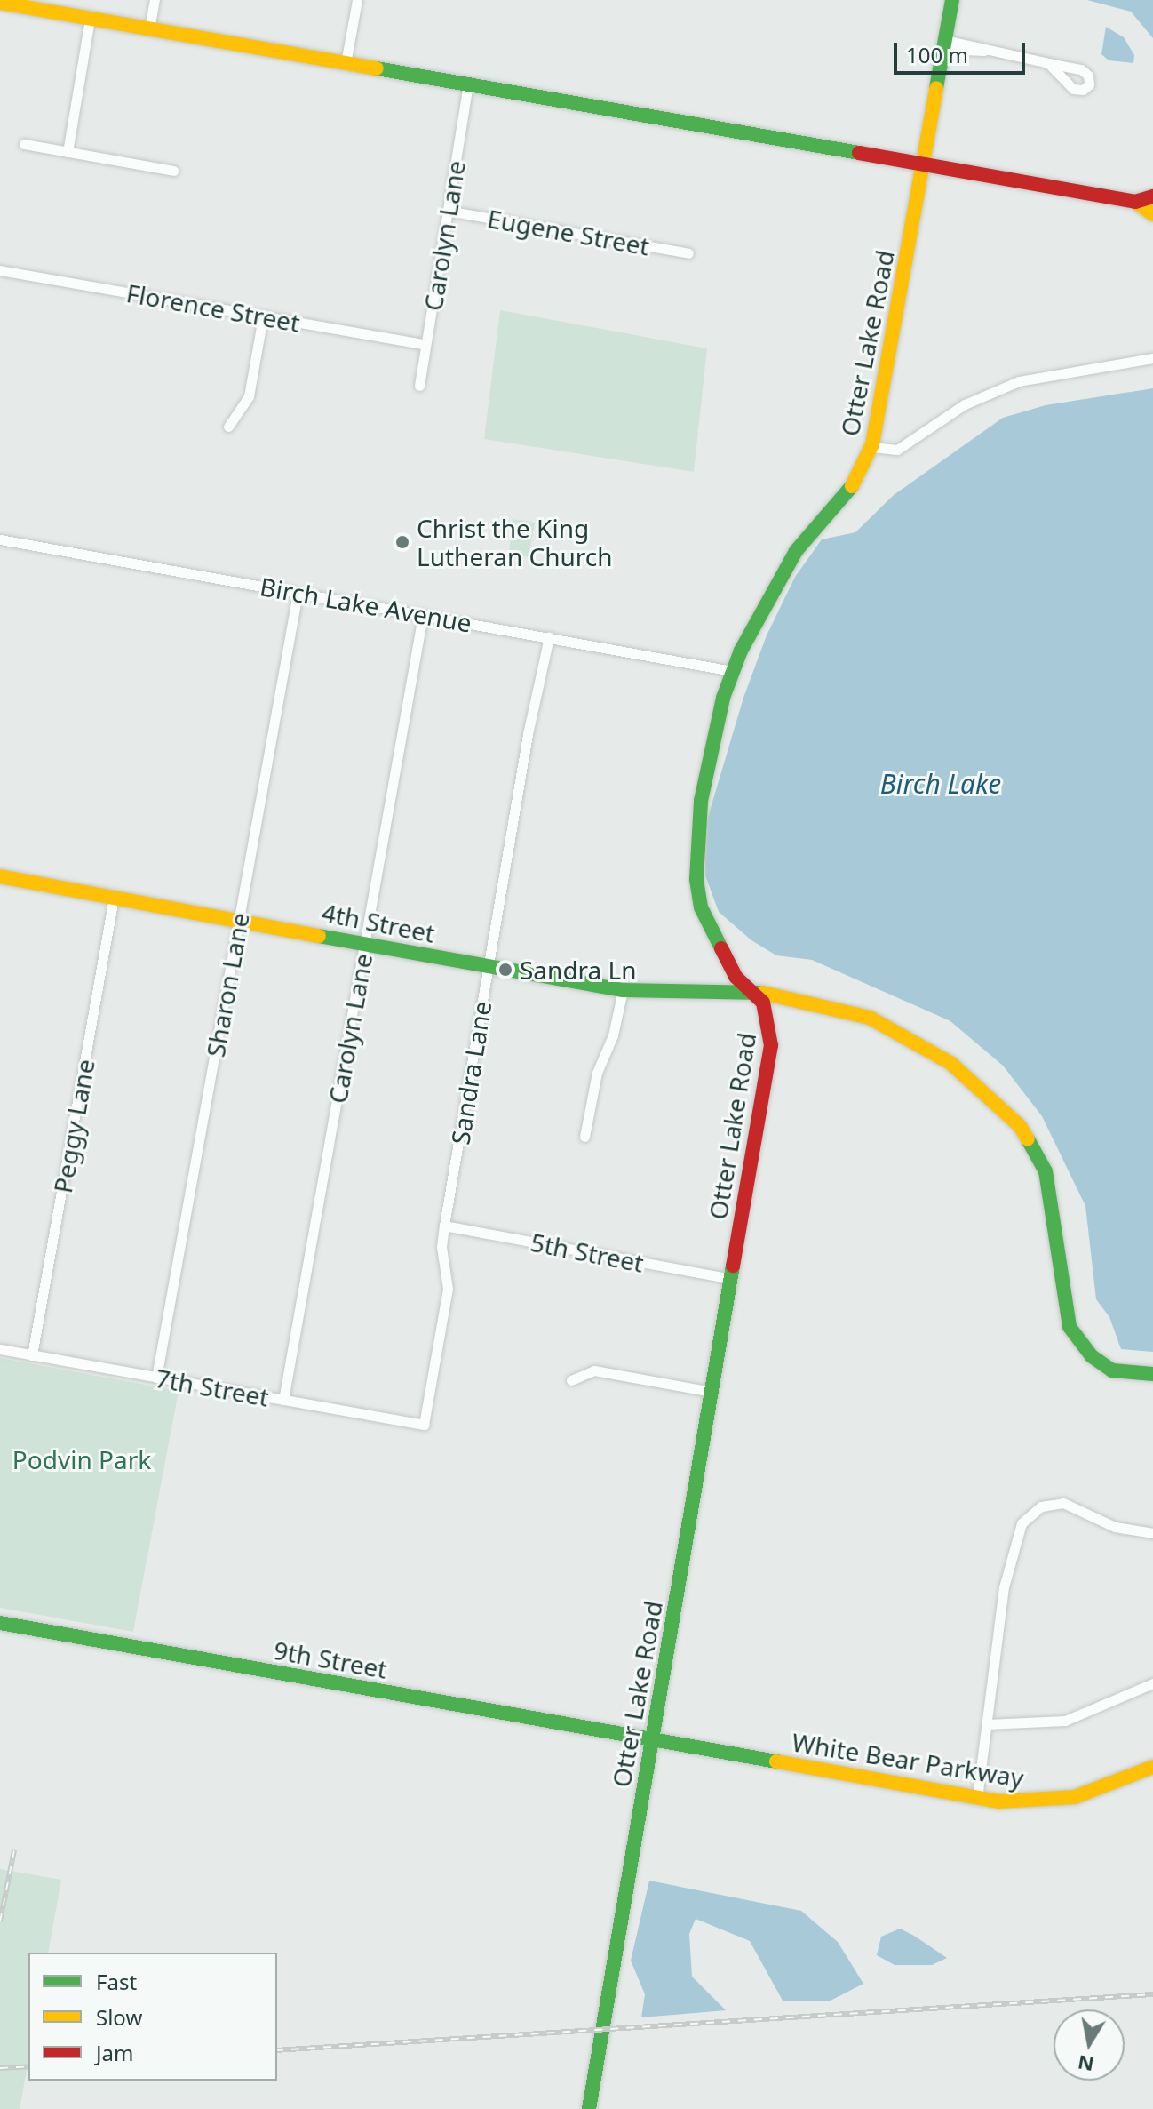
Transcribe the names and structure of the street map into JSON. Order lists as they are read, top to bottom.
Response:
{
  "streets": {
    "street": [
      "Eugene Street",
      "Carolyn Lane",
      "Florence Street",
      "Otter Lake Road",
      "Birch Lake Avenue",
      "4th Street",
      "Sharon Lane",
      "Sandra Lane",
      "Peggy Lane",
      "5th Street",
      "7th Street",
      "9th Street",
      "White Bear Parkway"
    ]
  },
  "crossings": [
    ["Eugene Street", "Carolyn Lane"],
    ["Carolyn Lane", "Florence Street"],
    ["Carolyn Lane", "Birch Lake Avenue"],
    ["Carolyn Lane", "4th Street"],
    ["Carolyn Lane", "7th Street"],
    ["Otter Lake Road", "Birch Lake Avenue"],
    ["Otter Lake Road", "4th Street"],
    ["Otter Lake Road", "5th Street"],
    ["Otter Lake Road", "9th Street"],
    ["Otter Lake Road", "White Bear Parkway"],
    ["Birch Lake Avenue", "Sharon Lane"],
    ["Birch Lake Avenue", "Sandra Lane"],
    ["4th Street", "Sharon Lane"],
    ["4th Street", "Sandra Lane"],
    ["4th Street", "Peggy Lane"],
    ["Sharon Lane", "7th Street"],
    ["Sandra Lane", "5th Street"],
    ["Sandra Lane", "7th Street"],
    ["Peggy Lane", "7th Street"],
    ["9th Street", "White Bear Parkway"]
  ],
  "water": ["Birch Lake"],
  "parks": ["Podvin Park"],
  "places": ["Christ the King Lutheran Church", "Sandra Ln"],
  "legend": ["Fast", "Slow", "Jam"],
  "scale_bar": "100 m",
  "north": "bottom"
}
